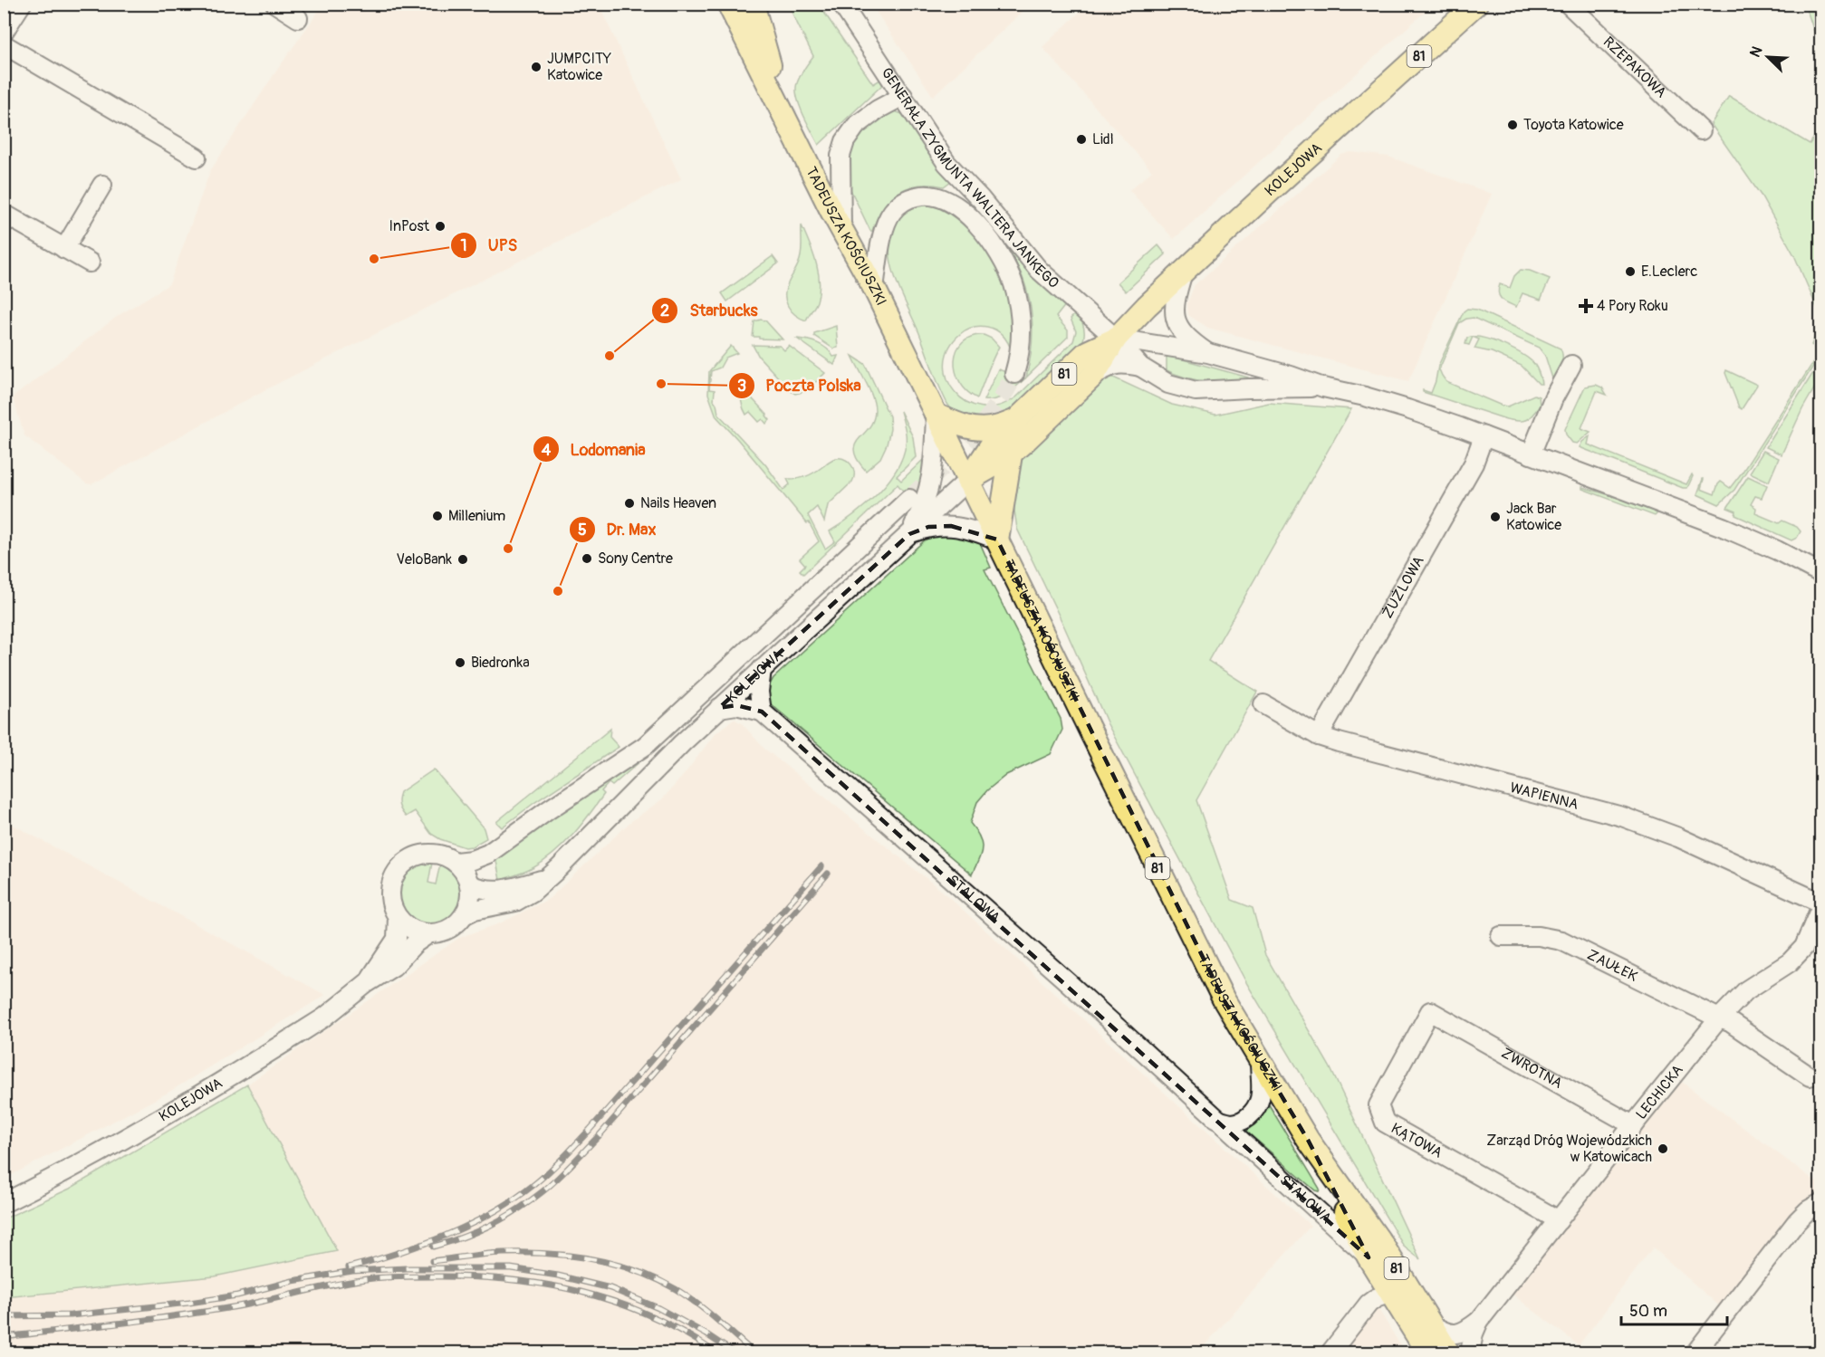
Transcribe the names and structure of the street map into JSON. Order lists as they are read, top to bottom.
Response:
{
  "streets": {
    "main road": ["81", "KOLEJOWA", "TADEUSZA KOŚCIUSZKI"],
    "street": [
      "RZEPAKOWA",
      "GENERAŁA ZYGMUNTA WALTERA JANKEGO",
      "ŻUŻLOWA",
      "WAPIENNA",
      "STALOWA",
      "ZAUŁEK",
      "ZWROTNA",
      "LECHICKA",
      "KĄTOWA"
    ]
  },
  "crossings": [
    ["KOLEJOWA", "GENERAŁA ZYGMUNTA WALTERA JANKEGO"],
    ["KOLEJOWA", "TADEUSZA KOŚCIUSZKI"],
    ["GENERAŁA ZYGMUNTA WALTERA JANKEGO", "ŻUŻLOWA"],
    ["TADEUSZA KOŚCIUSZKI", "STALOWA"],
    ["TADEUSZA KOŚCIUSZKI", "LECHICKA"],
    ["ŻUŻLOWA", "WAPIENNA"],
    ["ZAUŁEK", "LECHICKA"],
    ["ZWROTNA", "LECHICKA"],
    ["ZWROTNA", "KĄTOWA"],
    ["LECHICKA", "KĄTOWA"]
  ],
  "places": {
    "other": [
      "JUMPCITY Katowice",
      "Toyota Katowice",
      "Lidl",
      "InPost",
      "UPS",
      "E.Leclerc",
      "Starbucks",
      "Poczta Polska",
      "Nails Heaven",
      "Millenium",
      "Jack Bar Katowice",
      "Lodomania",
      "Sony Centre",
      "VeloBank",
      "Dr. Max",
      "Biedronka",
      "Zarząd Dróg Wojewódzkich w Katowicach"
    ],
    "health": ["4 Pory Roku"]
  },
  "scale_bar": "50 m",
  "north": "top left"
}
